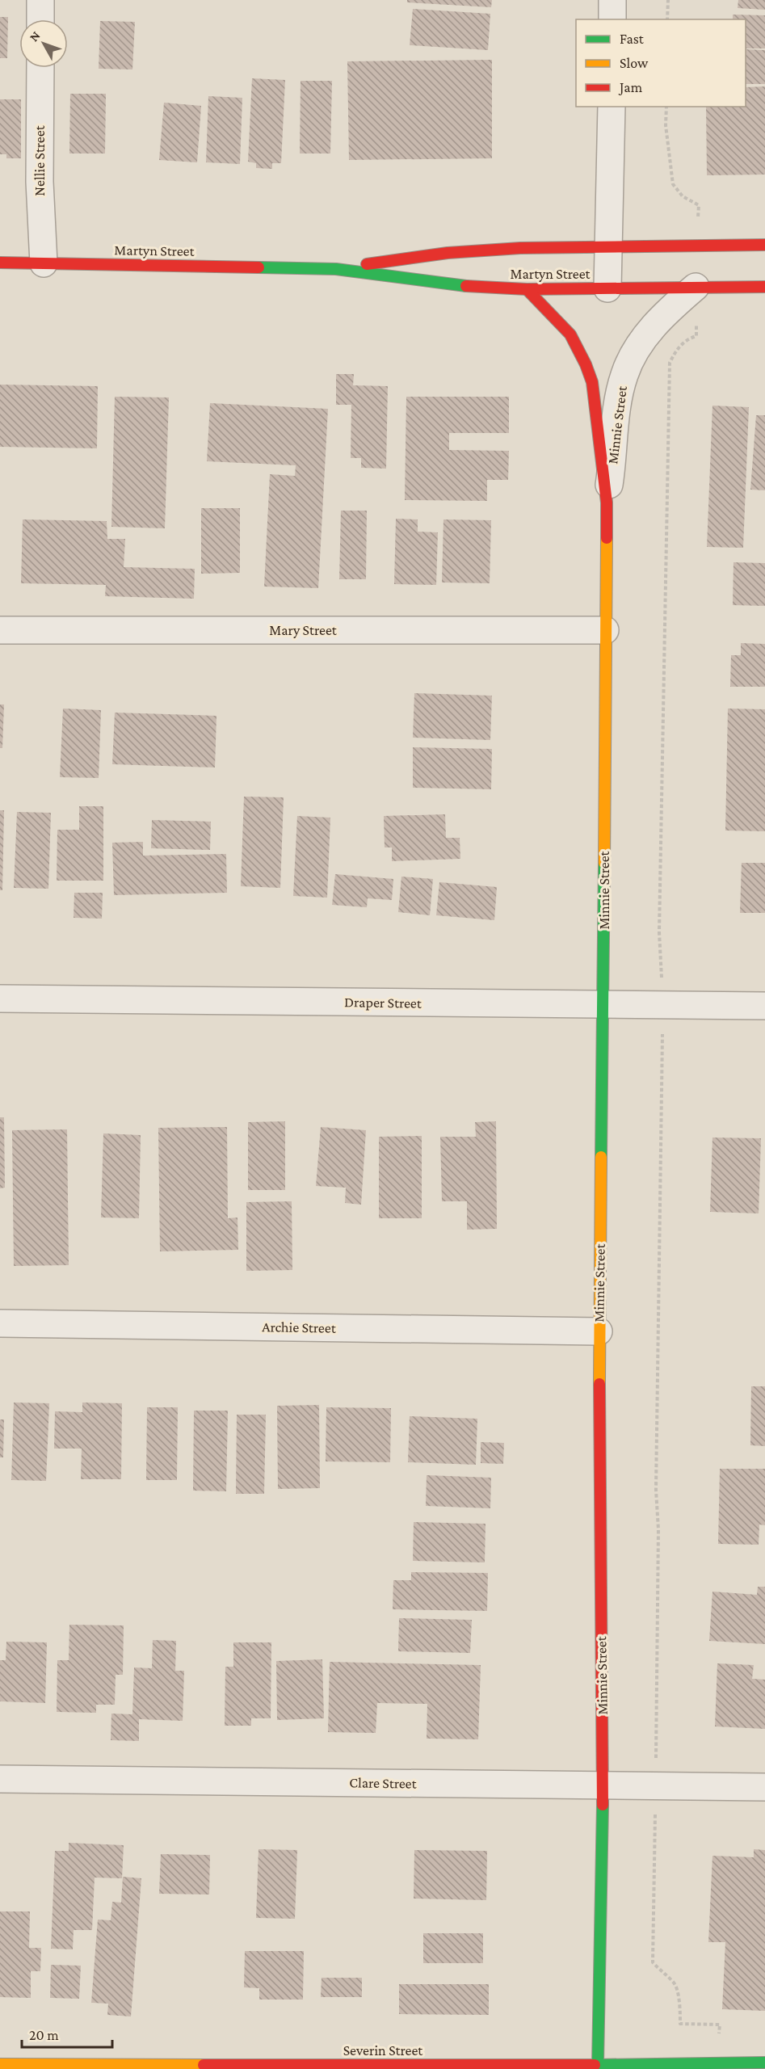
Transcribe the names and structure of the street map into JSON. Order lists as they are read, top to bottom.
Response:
{
  "streets": {
    "street": [
      "Nellie Street",
      "Martyn Street",
      "Minnie Street",
      "Mary Street",
      "Draper Street",
      "Archie Street",
      "Clare Street",
      "Severin Street"
    ]
  },
  "crossings": [
    ["Nellie Street", "Martyn Street"],
    ["Martyn Street", "Minnie Street"],
    ["Minnie Street", "Mary Street"],
    ["Minnie Street", "Draper Street"],
    ["Minnie Street", "Archie Street"],
    ["Minnie Street", "Clare Street"],
    ["Minnie Street", "Severin Street"]
  ],
  "legend": ["Fast", "Slow", "Jam"],
  "scale_bar": "20 m",
  "north": "top left"
}
